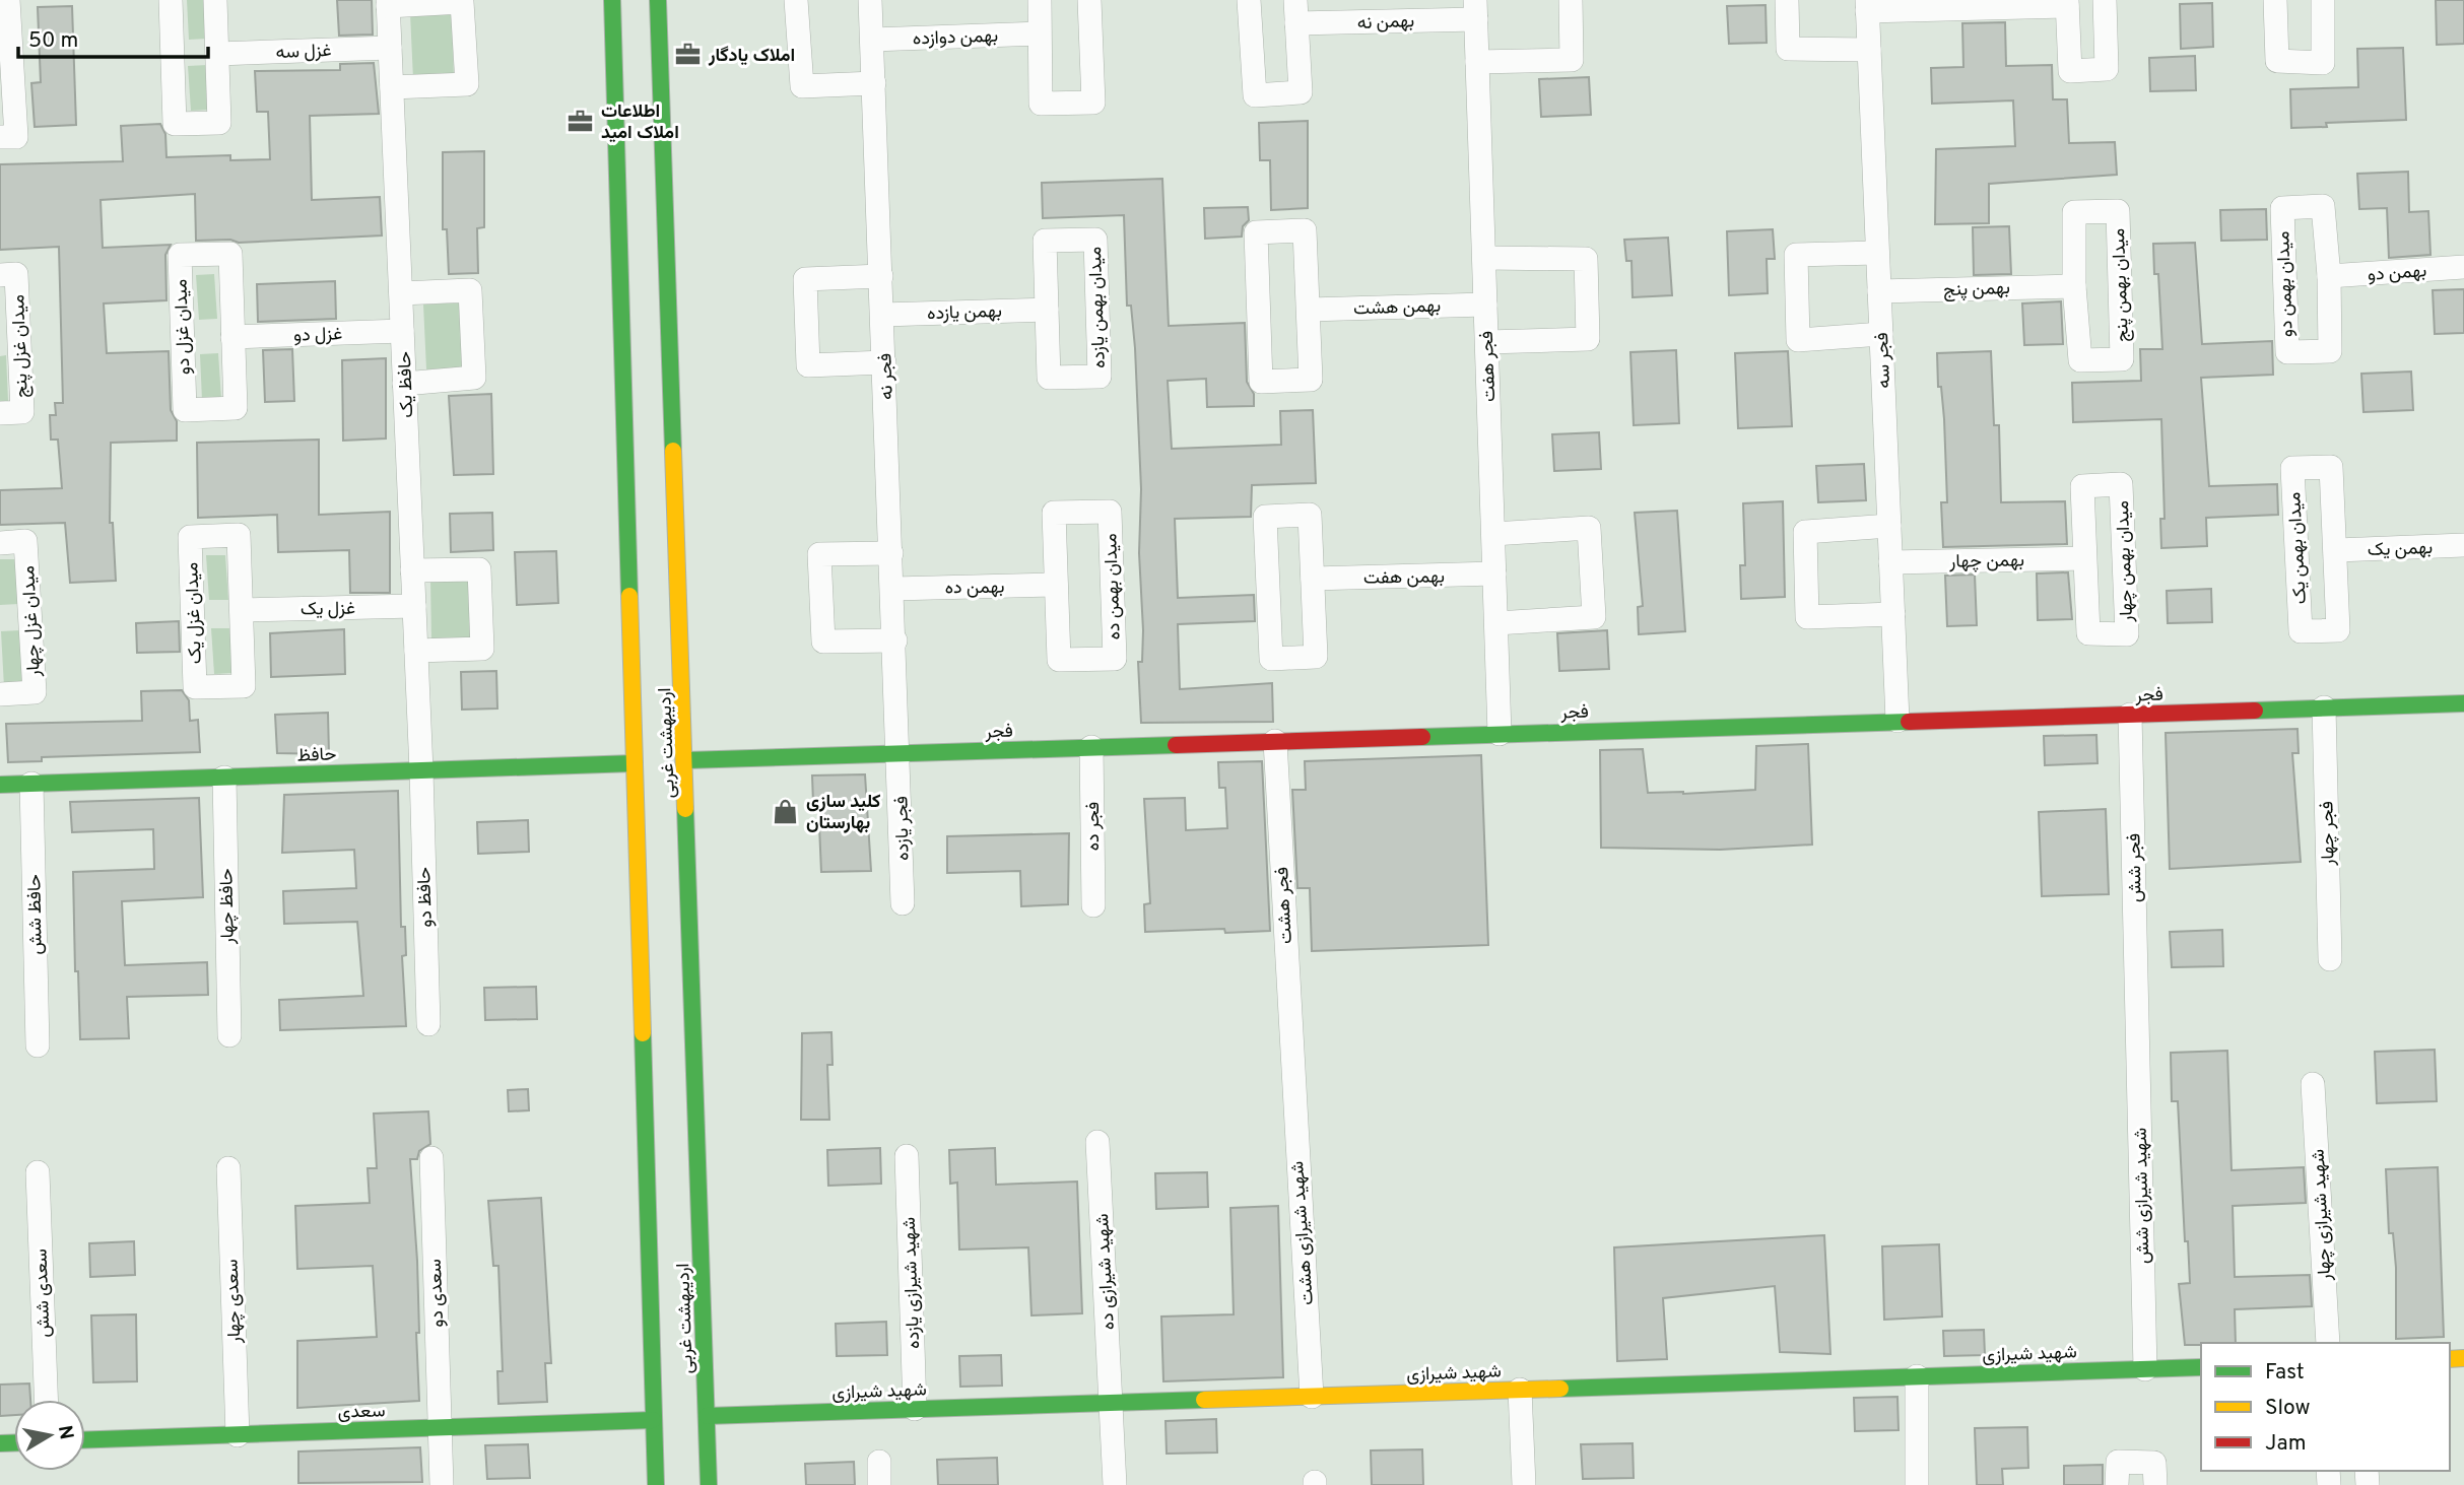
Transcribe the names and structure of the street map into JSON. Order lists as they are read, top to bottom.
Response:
{
  "streets": {
    "street": [
      "بهمن نه",
      "بهمن دوازده",
      "غزل سه",
      "بهمن دو",
      "میدان بهمن دو",
      "میدان بهمن پنج",
      "بهمن پنج",
      "بهمن هشت",
      "میدان بهمن یازده",
      "بهمن یازده",
      "میدان غزل دو",
      "غزل دو",
      "میدان غزل پنج",
      "فجر سه",
      "فجر هفت",
      "فجر نه",
      "حافظ یک",
      "میدان بهمن یک",
      "بهمن یک",
      "بهمن چهار",
      "میدان بهمن چهار",
      "بهمن هفت",
      "بهمن ده",
      "میدان بهمن ده",
      "غزل یک",
      "میدان غزل یک",
      "میدان غزل چهار",
      "فجر",
      "اردیبهشت غربی",
      "حافظ",
      "فجر ده",
      "فجر یازده",
      "فجر چهار",
      "فجر شش",
      "حافظ دو",
      "فجر هشت",
      "حافظ چهار",
      "حافظ شش",
      "شهید شیرازی شش",
      "شهید شیرازی چهار",
      "شهید شیرازی هشت",
      "شهید شیرازی ده",
      "شهید شیرازی یازده",
      "سعدی شش",
      "سعدی دو",
      "سعدی چهار",
      "شهید شیرازی",
      "سعدی"
    ]
  },
  "crossings": [
    ["بهمن نه", "فجر هفت"],
    ["بهمن دوازده", "فجر نه"],
    ["غزل سه", "حافظ یک"],
    ["بهمن دو", "میدان بهمن دو"],
    ["میدان بهمن پنج", "بهمن پنج"],
    ["بهمن پنج", "فجر سه"],
    ["بهمن هشت", "فجر هفت"],
    ["میدان بهمن یازده", "بهمن یازده"],
    ["بهمن یازده", "فجر نه"],
    ["میدان غزل دو", "غزل دو"],
    ["غزل دو", "حافظ یک"],
    ["فجر سه", "بهمن چهار"],
    ["فجر سه", "فجر"],
    ["فجر هفت", "بهمن هفت"],
    ["فجر هفت", "فجر"],
    ["فجر نه", "بهمن ده"],
    ["فجر نه", "فجر"],
    ["فجر نه", "فجر یازده"],
    ["حافظ یک", "غزل یک"],
    ["حافظ یک", "حافظ"],
    ["حافظ یک", "حافظ دو"],
    ["میدان بهمن یک", "بهمن یک"],
    ["بهمن چهار", "میدان بهمن چهار"],
    ["بهمن ده", "میدان بهمن ده"],
    ["غزل یک", "میدان غزل یک"],
    ["فجر", "اردیبهشت غربی"],
    ["فجر", "فجر ده"],
    ["فجر", "فجر یازده"],
    ["فجر", "فجر چهار"],
    ["فجر", "فجر شش"],
    ["فجر", "فجر هشت"],
    ["اردیبهشت غربی", "حافظ"],
    ["اردیبهشت غربی", "شهید شیرازی"],
    ["اردیبهشت غربی", "سعدی"],
    ["حافظ", "حافظ دو"],
    ["حافظ", "حافظ چهار"],
    ["حافظ", "حافظ شش"],
    ["فجر شش", "شهید شیرازی شش"],
    ["فجر هشت", "شهید شیرازی هشت"],
    ["شهید شیرازی شش", "شهید شیرازی"],
    ["شهید شیرازی هشت", "شهید شیرازی"],
    ["شهید شیرازی ده", "شهید شیرازی"],
    ["شهید شیرازی یازده", "شهید شیرازی"],
    ["سعدی دو", "سعدی"],
    ["سعدی چهار", "سعدی"]
  ],
  "places": {
    "office": ["املاک یادگار", "اطلاعات املاک امید"],
    "shop": ["کلید سازی بهارستان"]
  },
  "legend": ["Fast", "Slow", "Jam"],
  "scale_bar": "50 m",
  "north": "right"
}
